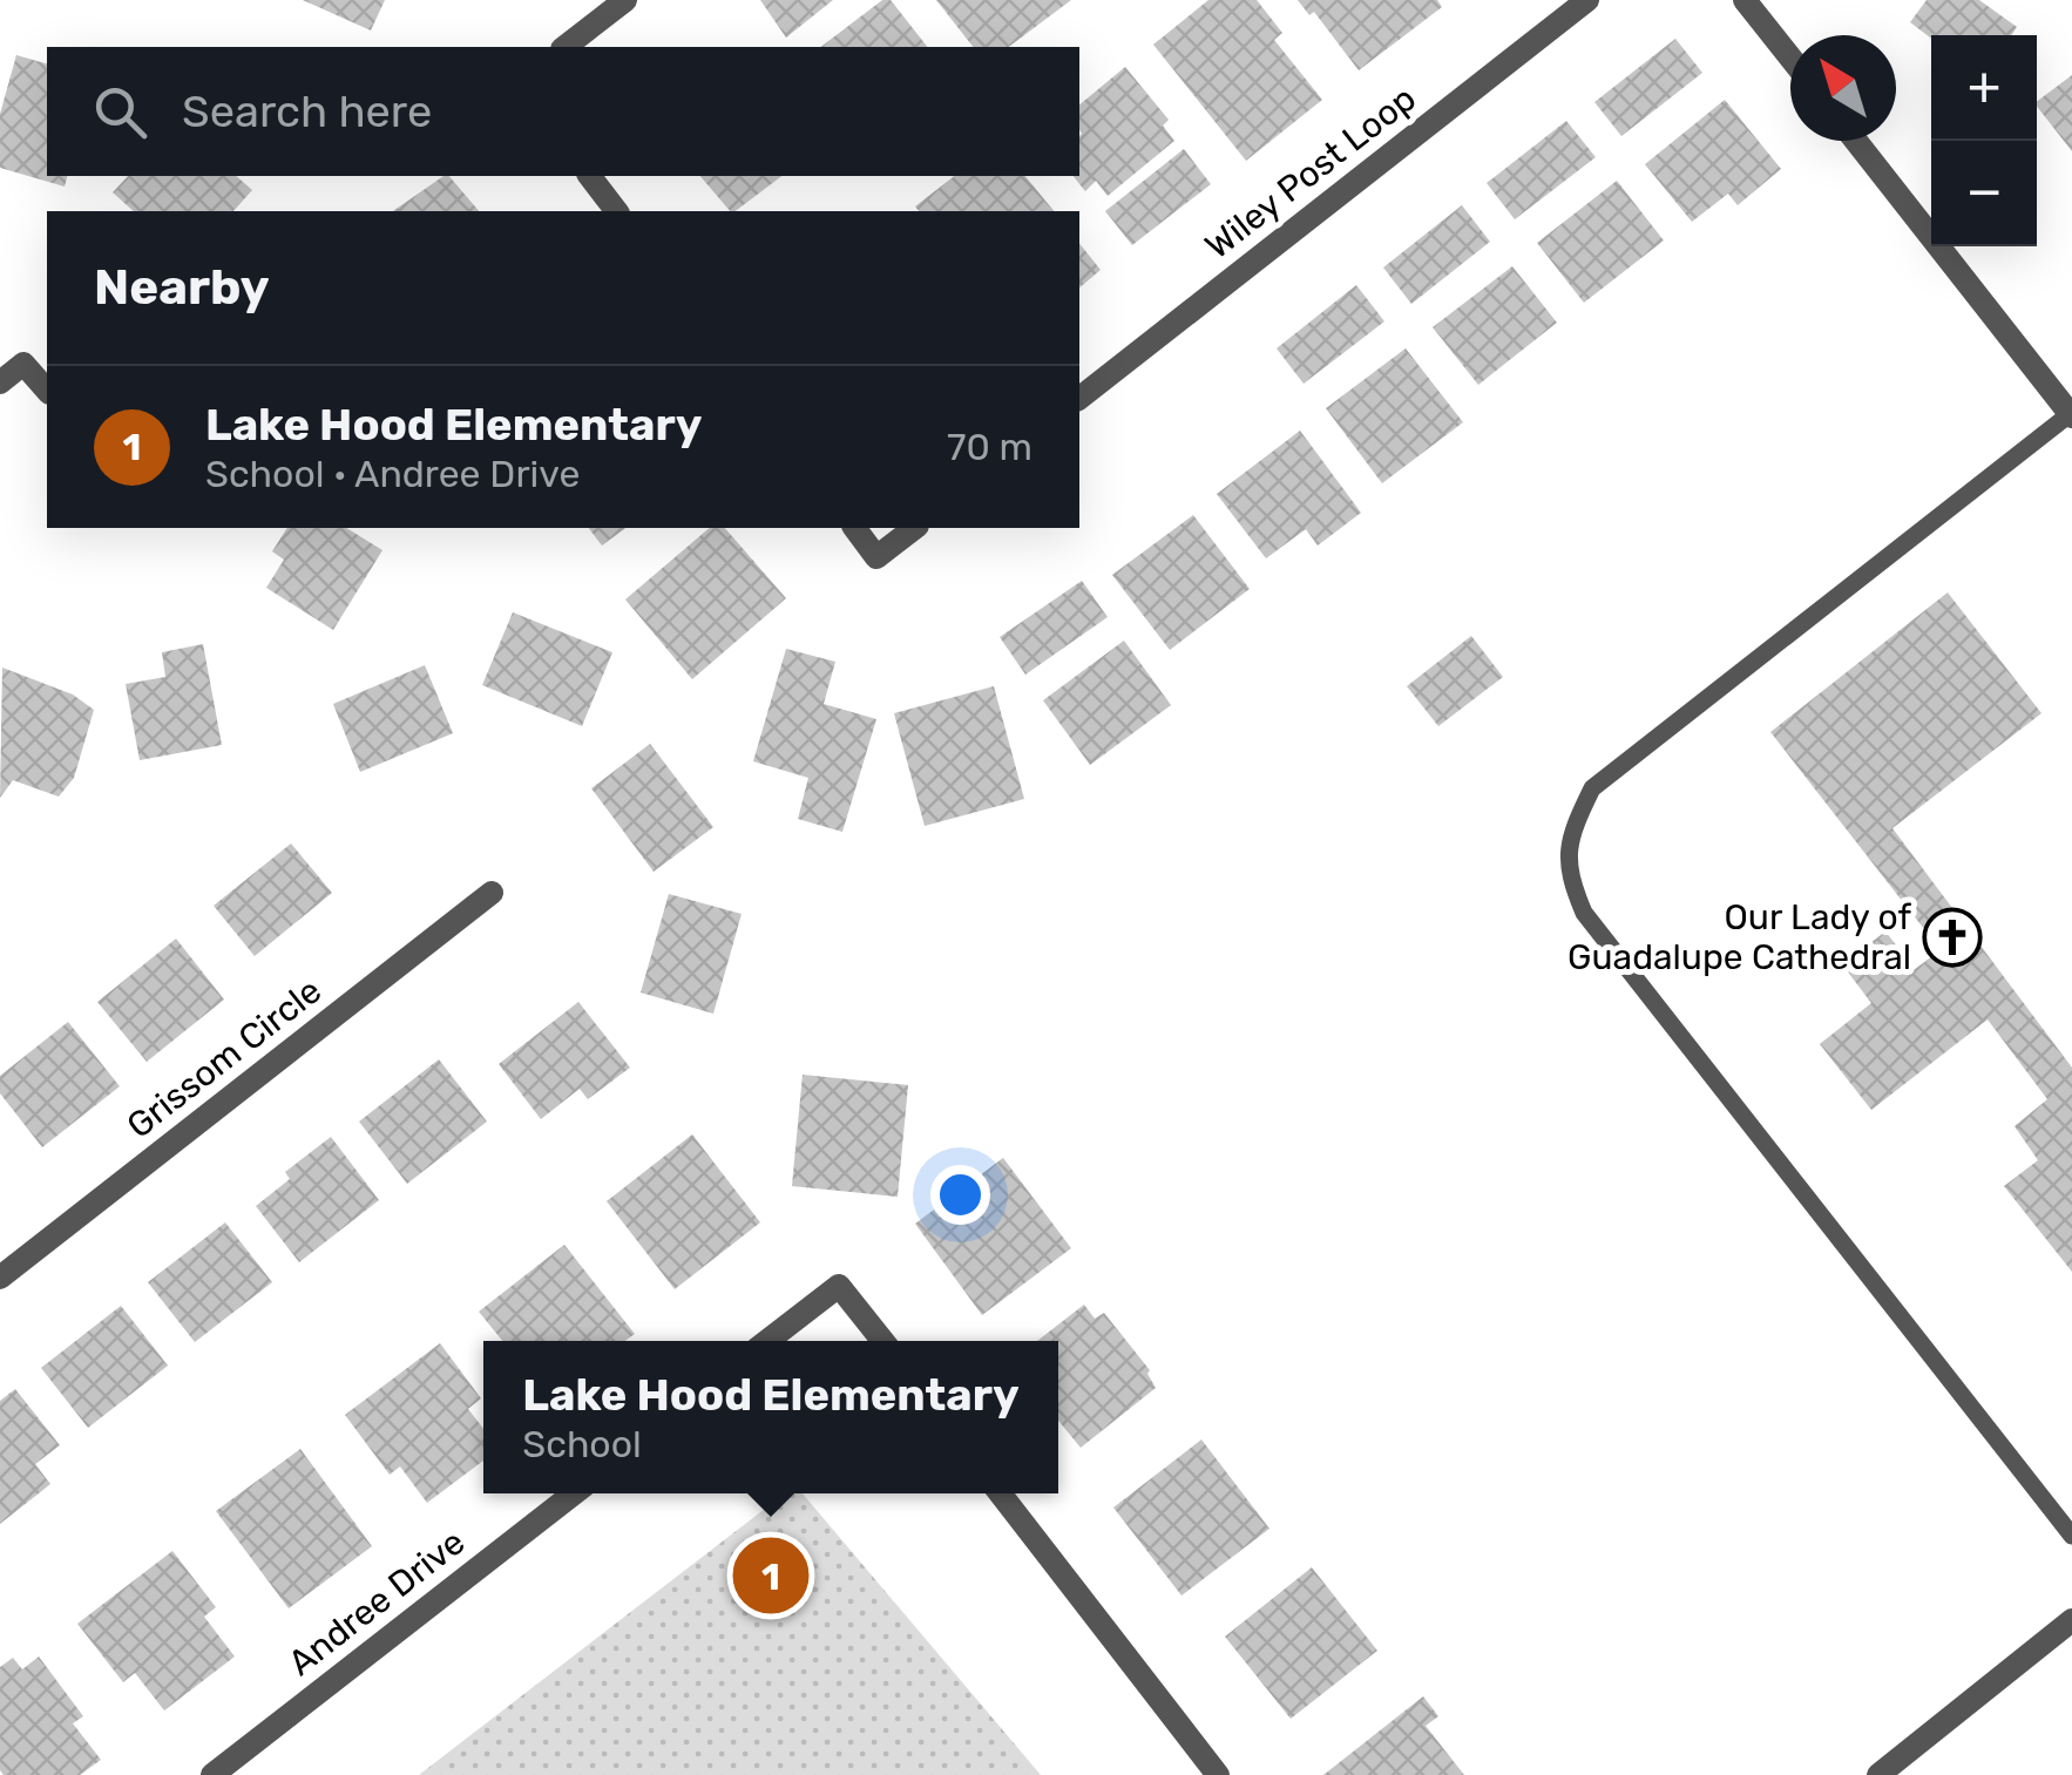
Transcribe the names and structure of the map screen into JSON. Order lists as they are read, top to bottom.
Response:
{
  "streets": {
    "street": ["Wiley Post Loop", "Grissom Circle", "Andree Drive"]
  },
  "places": {
    "church": ["Our Lady of Guadalupe Cathedral"]
  },
  "north": "top left",
  "page": {
    "map_buttons": ["+", "−"],
    "search": "Search here",
    "heading": "Nearby",
    "list": [
      {
        "mark": "1",
        "name": "Lake Hood Elementary",
        "note": "School · Andree Drive",
        "value": "70 m"
      }
    ],
    "popup": ["Lake Hood Elementary", "School"],
    "pins": "1"
  }
}
